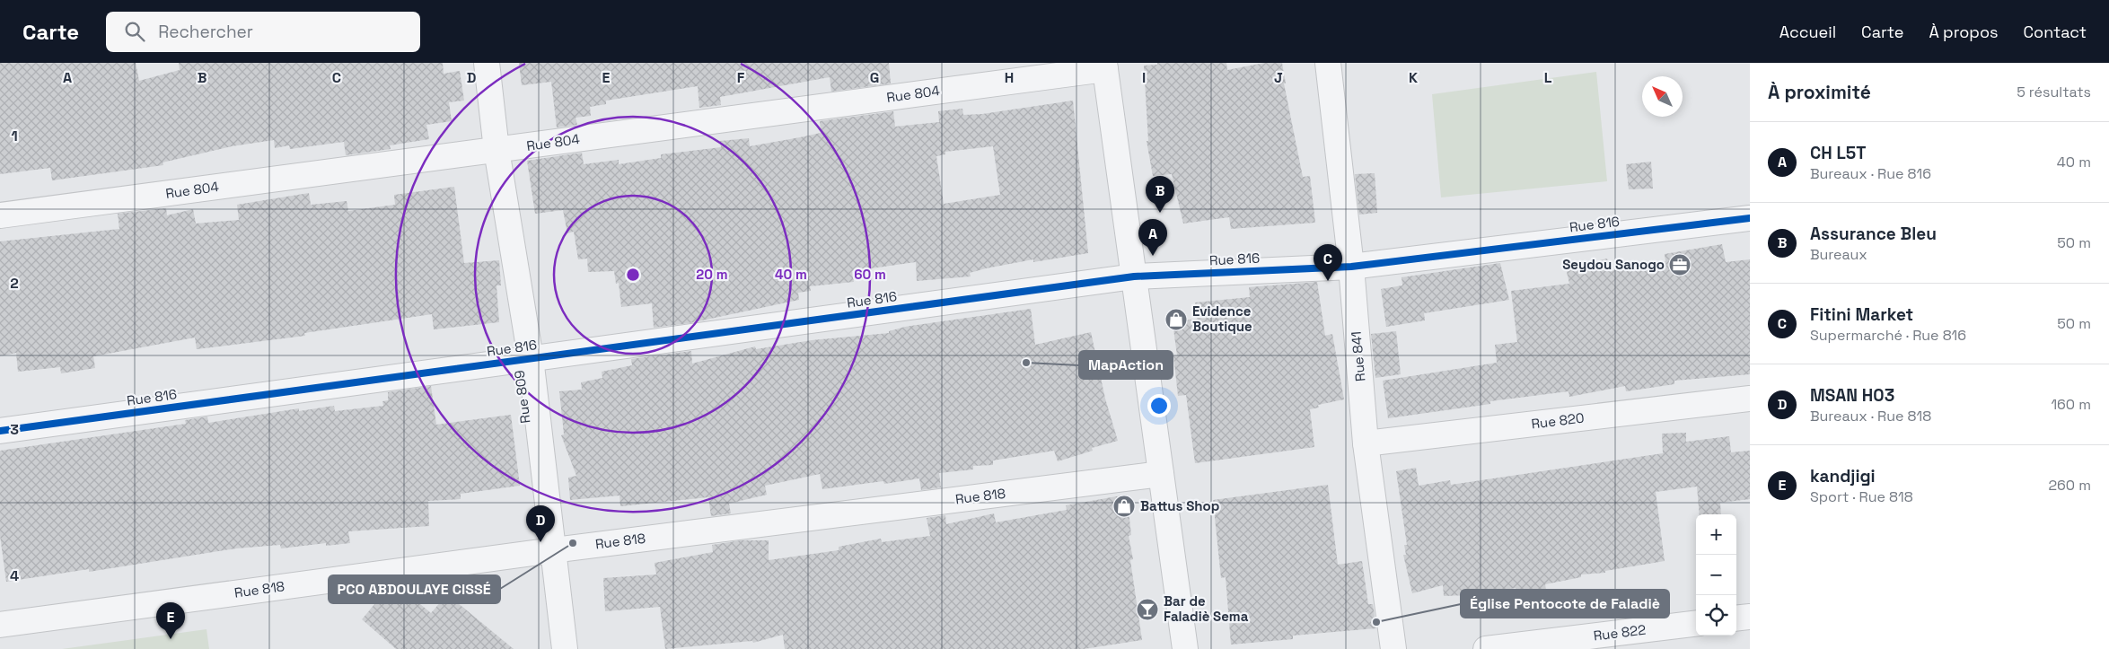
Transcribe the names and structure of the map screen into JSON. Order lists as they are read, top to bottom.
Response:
{
  "streets": {
    "street": [
      "Rue 804",
      "Rue 816",
      "Rue 841",
      "Rue 809",
      "Rue 820",
      "Rue 818",
      "Rue 822"
    ]
  },
  "crossings": [
    ["Rue 804", "Rue 809"],
    ["Rue 816", "Rue 841"],
    ["Rue 816", "Rue 809"],
    ["Rue 841", "Rue 820"],
    ["Rue 809", "Rue 818"]
  ],
  "places": {
    "office": ["Seydou Sanogo"],
    "shop": ["Evidence Boutique", "Battus Shop"],
    "other": ["MapAction", "PCO ABDOULAYE CISSÉ", "Église Pentocote de Faladiè"],
    "bar": ["Bar de Faladiè Sema"]
  },
  "north": "top left",
  "page": {
    "header": "Carte",
    "search": "Rechercher",
    "nav": [
      "Accueil",
      "Carte",
      "À propos",
      "Contact"
    ],
    "heading": ["À proximité", "5 résultats"],
    "list": [
      {
        "mark": "A",
        "name": "CH L5T",
        "note": "Bureaux · Rue 816",
        "value": "40 m"
      },
      {
        "mark": "B",
        "name": "Assurance Bleu",
        "note": "Bureaux",
        "value": "50 m"
      },
      {
        "mark": "C",
        "name": "Fitini Market",
        "note": "Supermarché · Rue 816",
        "value": "50 m"
      },
      {
        "mark": "D",
        "name": "MSAN H03",
        "note": "Bureaux · Rue 818",
        "value": "160 m"
      },
      {
        "mark": "E",
        "name": "kandjigi",
        "note": "Sport · Rue 818",
        "value": "260 m"
      }
    ],
    "pins": [
      "B",
      "A",
      "C",
      "D",
      "E"
    ],
    "map_buttons": ["+", "−"]
  },
  "grid": {
    "columns": [
      "A",
      "B",
      "C",
      "D",
      "E",
      "F",
      "G",
      "H",
      "I",
      "J",
      "K",
      "L"
    ],
    "rows": [
      "1",
      "2",
      "3",
      "4"
    ]
  },
  "rings": ["20 m", "40 m", "60 m"]
}
